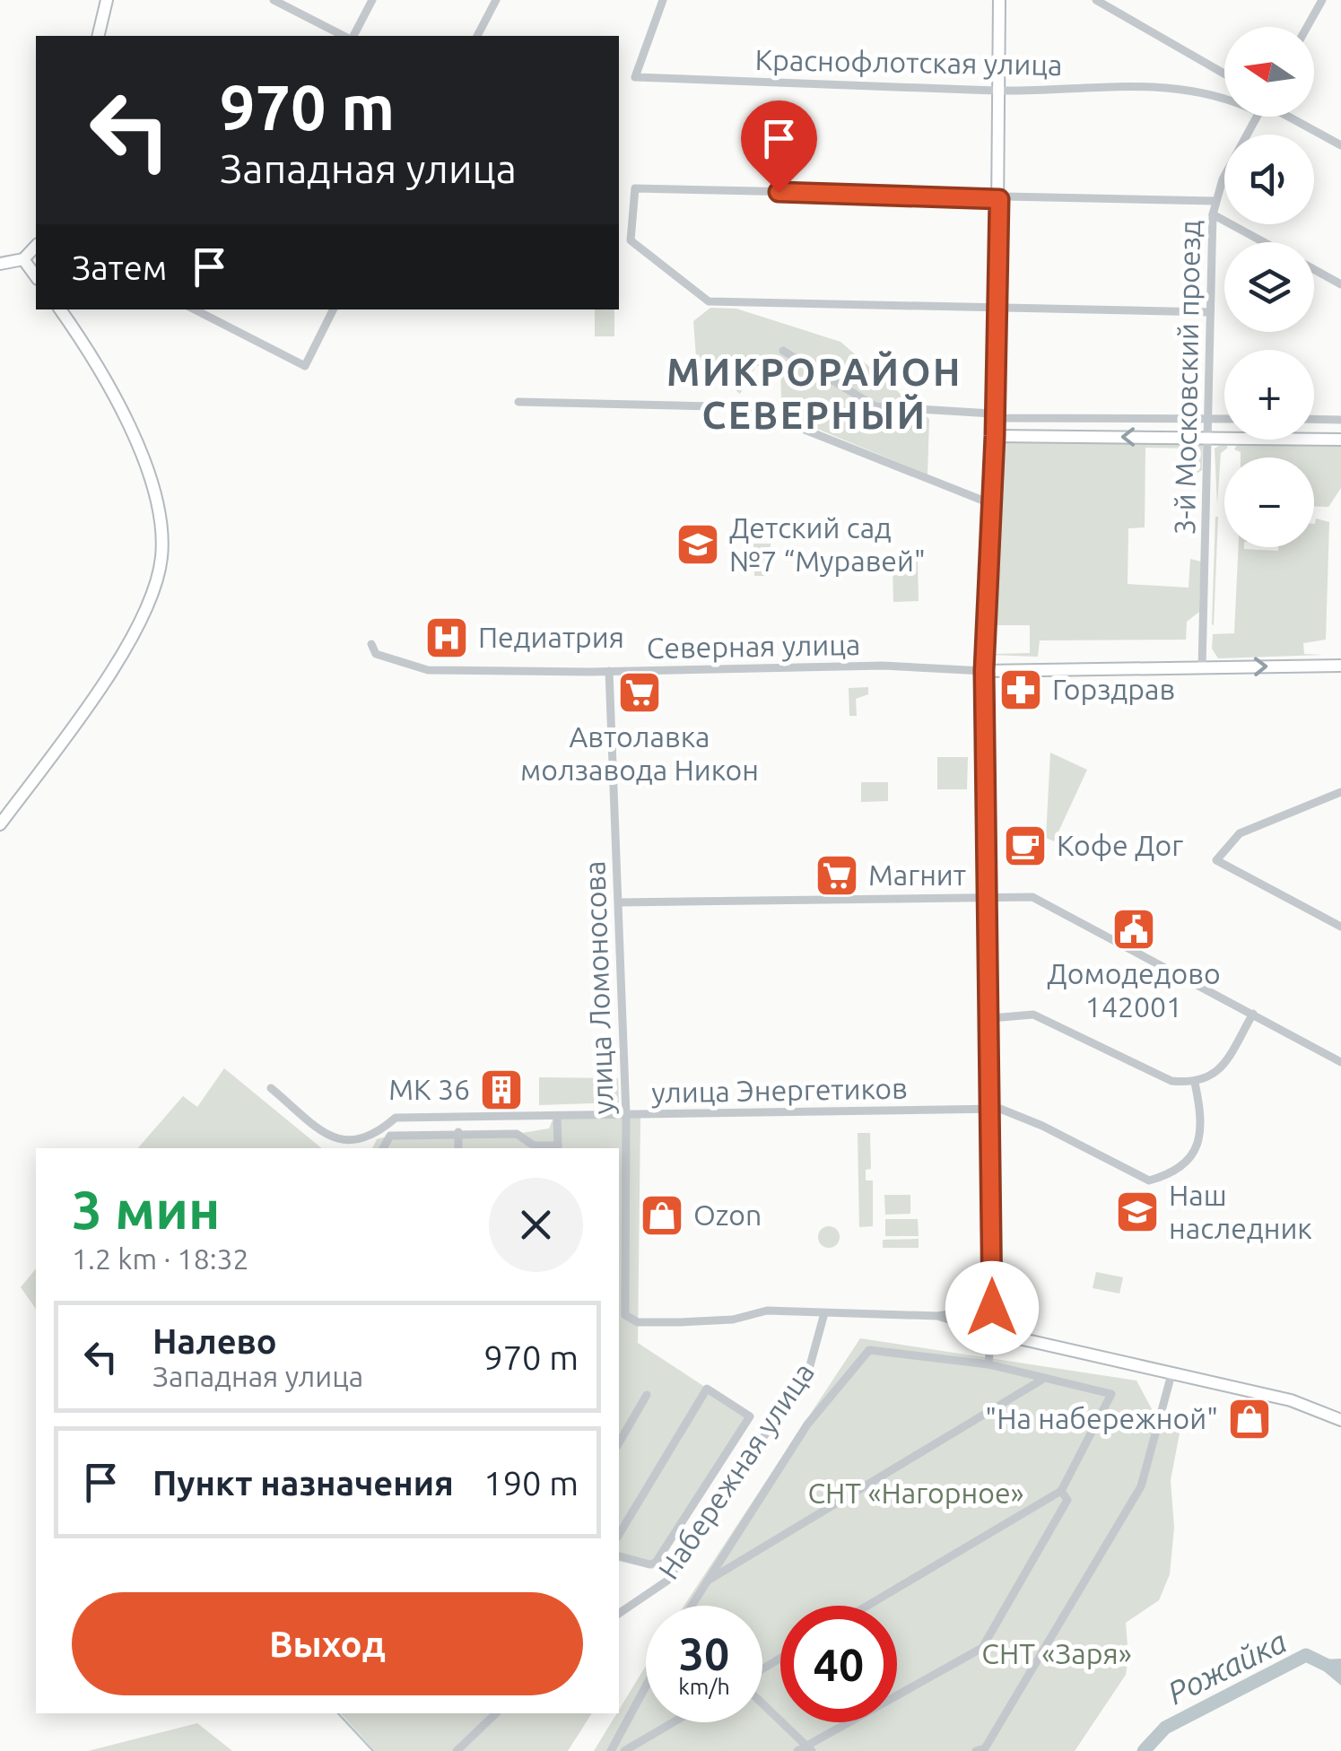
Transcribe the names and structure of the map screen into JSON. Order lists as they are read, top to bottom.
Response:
{
  "streets": {
    "street": [
      "Краснофлотская улица",
      "3-й Московский проезд",
      "Северная улица",
      "улица Ломоносова",
      "улица Энергетиков",
      "Набережная улица"
    ]
  },
  "crossings": [
    ["Северная улица", "улица Ломоносова"],
    ["улица Ломоносова", "улица Энергетиков"],
    ["улица Ломоносова", "Набережная улица"]
  ],
  "districts": ["МИКРОРАЙОН СЕВЕРНЫЙ"],
  "water": ["Рожайка"],
  "parks": ["СНТ «Нагорное»", "СНТ «Заря»"],
  "places": {
    "school or university": ["Детский сад №7 “Муравей\"", "Наш наследник"],
    "hospital": ["Педиатрия"],
    "pharmacy": ["Горздрав"],
    "supermarket": ["Автолавка молзавода Никон", "Магнит"],
    "cafe": ["Кофе Дог"],
    "public building": ["Домодедово 142001"],
    "building": ["МК 36"],
    "shop": ["Ozon", "\"На набережной\""]
  },
  "north": "left",
  "page": {
    "map_buttons": ["+", "−"],
    "turn": ["970 m", "Западная улица"],
    "then": "Затем",
    "heading": ["3 мин", "1.2 km · 18:32"],
    "list": [
      {
        "name": "Налево",
        "note": "Западная улица",
        "value": "970 m"
      },
      {
        "name": "Пункт назначения",
        "value": "190 m"
      }
    ],
    "buttons": "Выход",
    "speed": "30 km/h",
    "limit": "40"
  }
}
